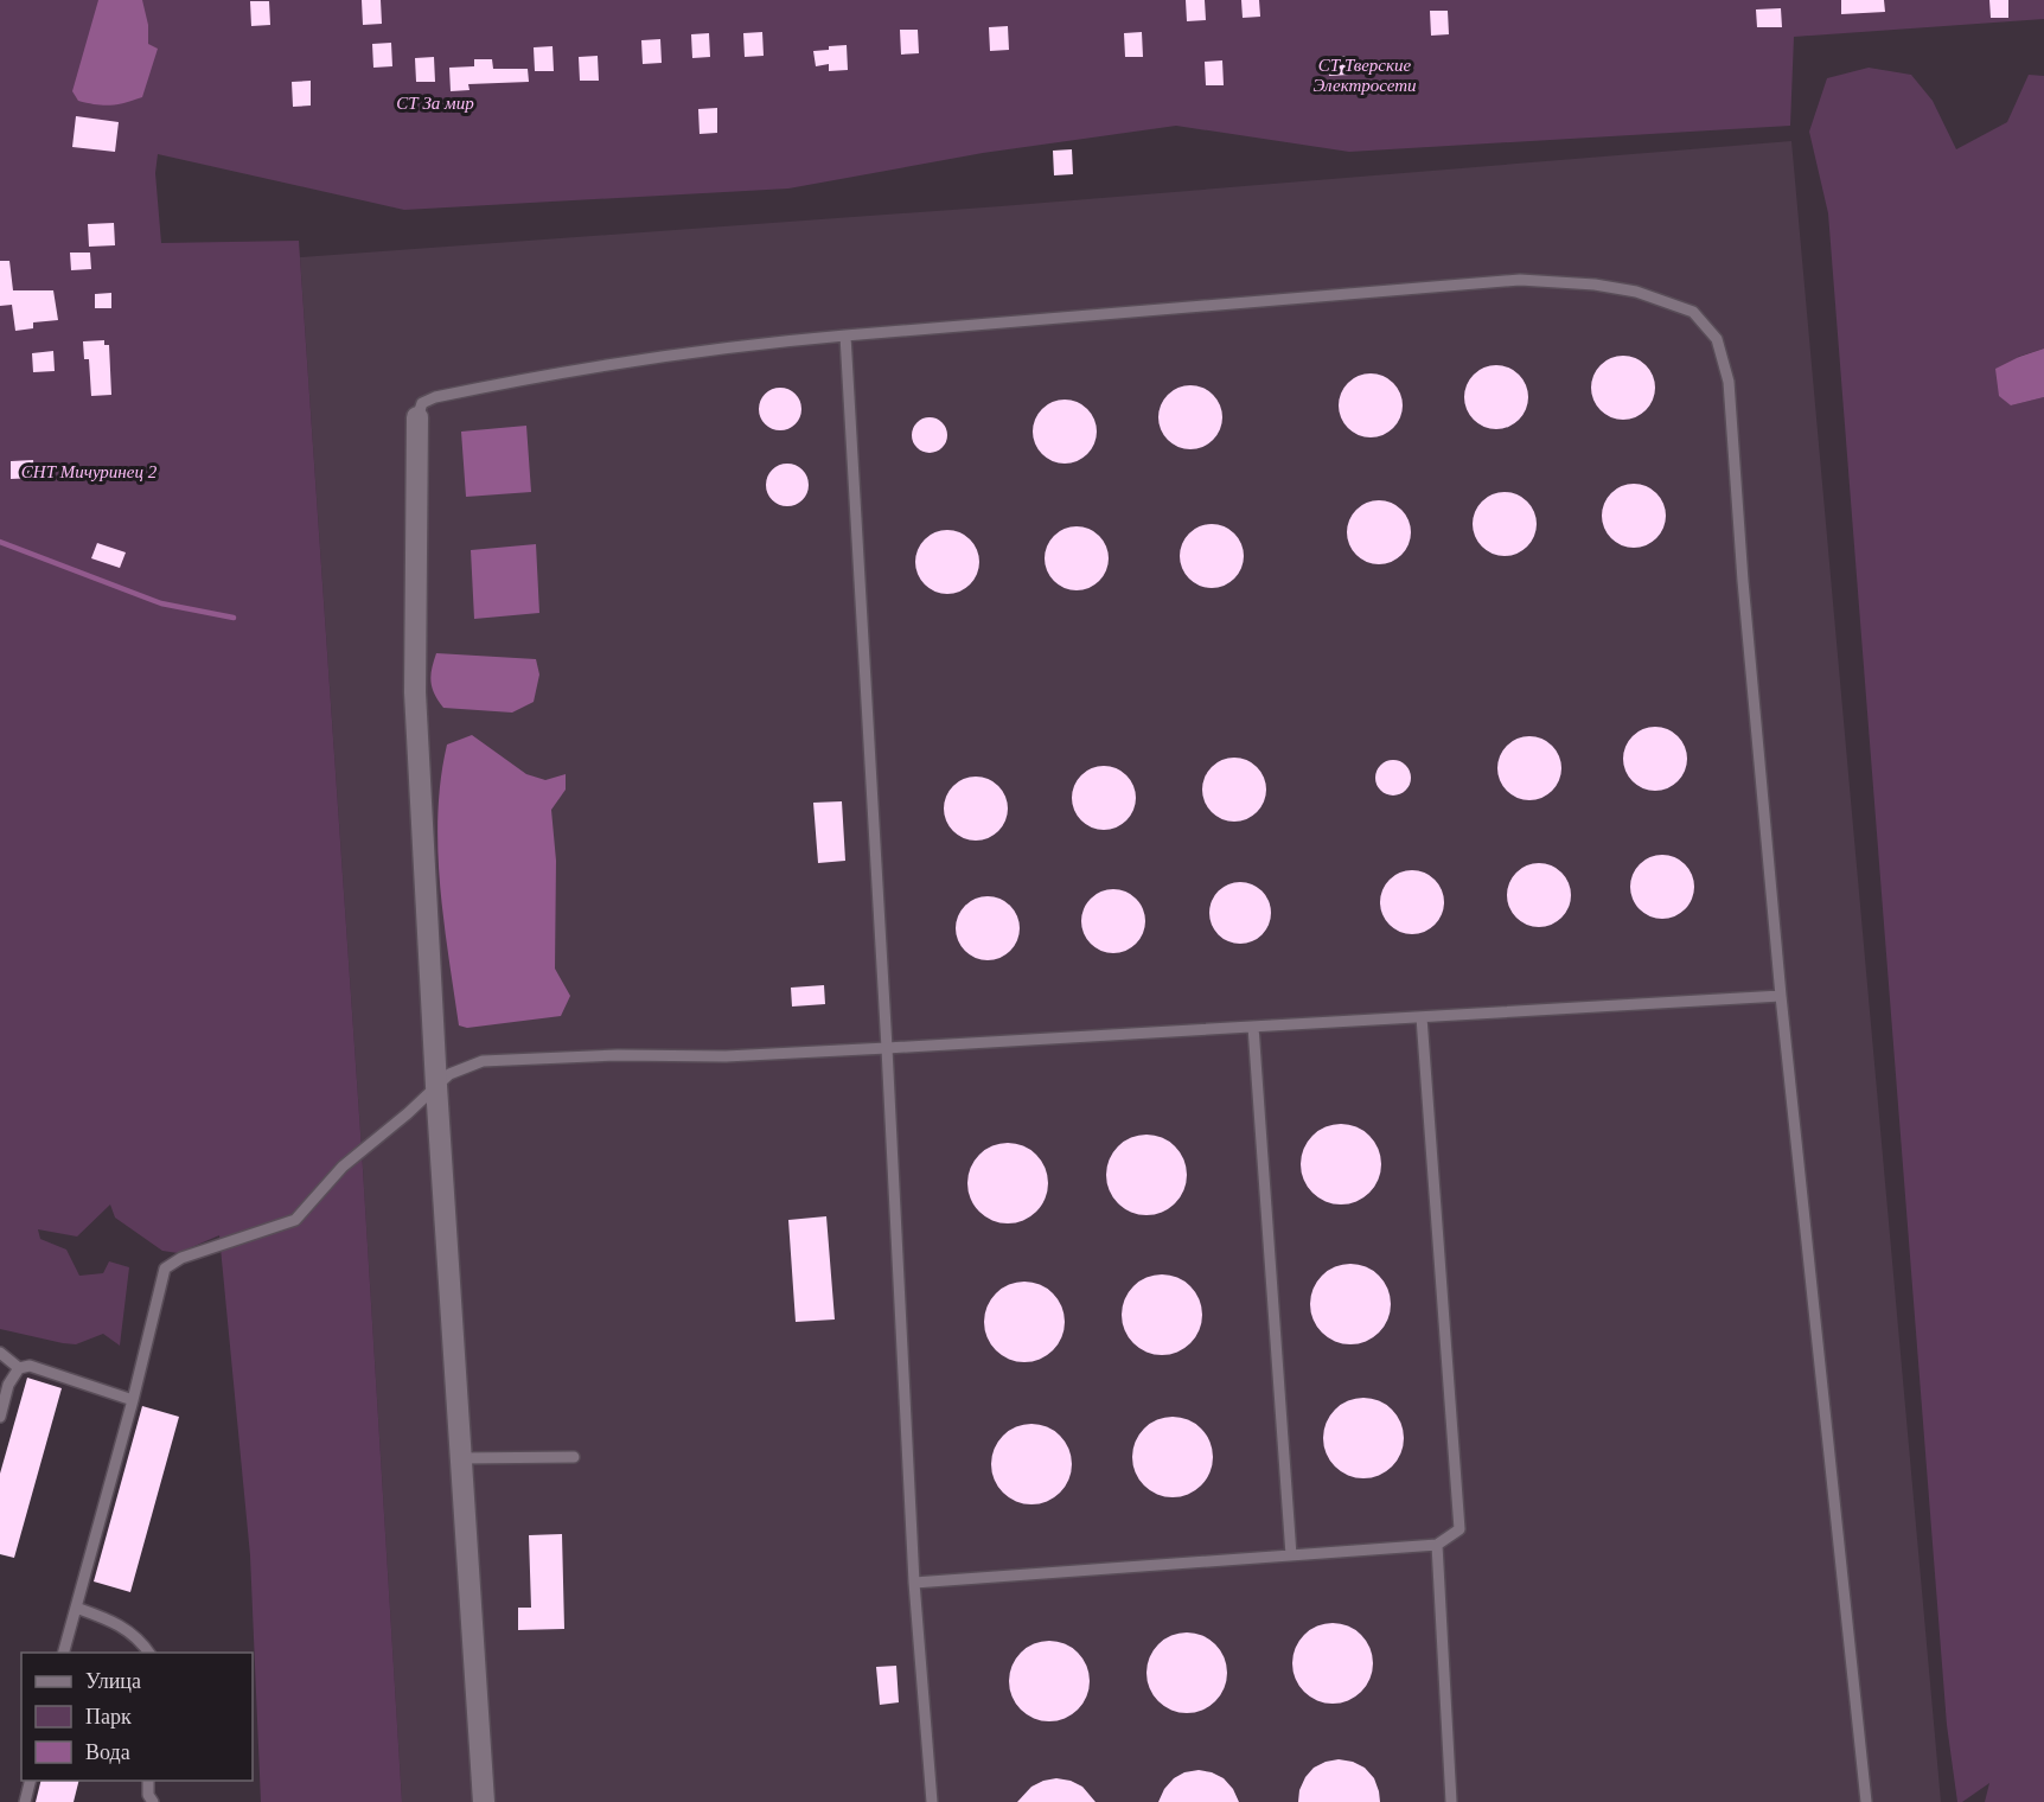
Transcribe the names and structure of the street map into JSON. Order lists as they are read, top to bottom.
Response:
{
  "parks": ["СТ Тверские Электросети", "СТ За мир", "СНТ Мичуринец 2"],
  "legend": ["Улица", "Парк", "Вода"]
}
